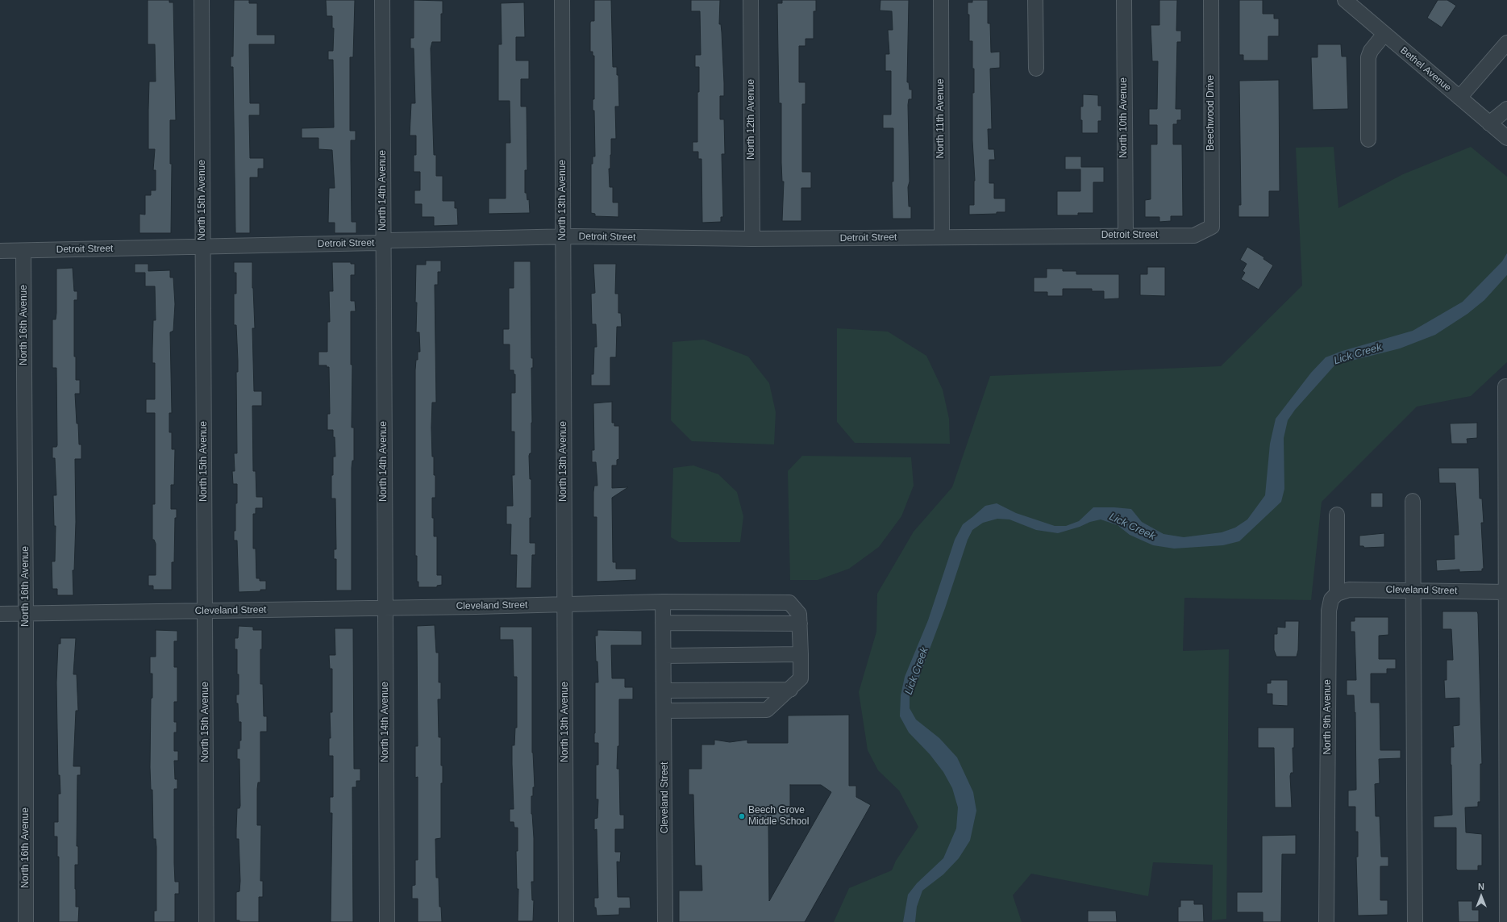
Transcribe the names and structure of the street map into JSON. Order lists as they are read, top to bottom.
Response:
{
  "streets": {
    "street": [
      "Bethel Avenue",
      "Beechwood Drive",
      "North 10th Avenue",
      "North 11th Avenue",
      "North 12th Avenue",
      "North 14th Avenue",
      "North 15th Avenue",
      "North 13th Avenue",
      "Detroit Street",
      "North 16th Avenue",
      "Cleveland Street",
      "North 9th Avenue"
    ]
  },
  "crossings": [
    ["Beechwood Drive", "Detroit Street"],
    ["North 10th Avenue", "Detroit Street"],
    ["North 11th Avenue", "Detroit Street"],
    ["North 12th Avenue", "Detroit Street"],
    ["North 14th Avenue", "Detroit Street"],
    ["North 14th Avenue", "Cleveland Street"],
    ["North 15th Avenue", "Detroit Street"],
    ["North 15th Avenue", "Cleveland Street"],
    ["North 13th Avenue", "Detroit Street"],
    ["North 13th Avenue", "Cleveland Street"],
    ["Detroit Street", "North 16th Avenue"],
    ["North 16th Avenue", "Cleveland Street"],
    ["Cleveland Street", "North 9th Avenue"]
  ],
  "water": ["Lick Creek"],
  "places": ["Beech Grove Middle School"],
  "north": "top"
}
